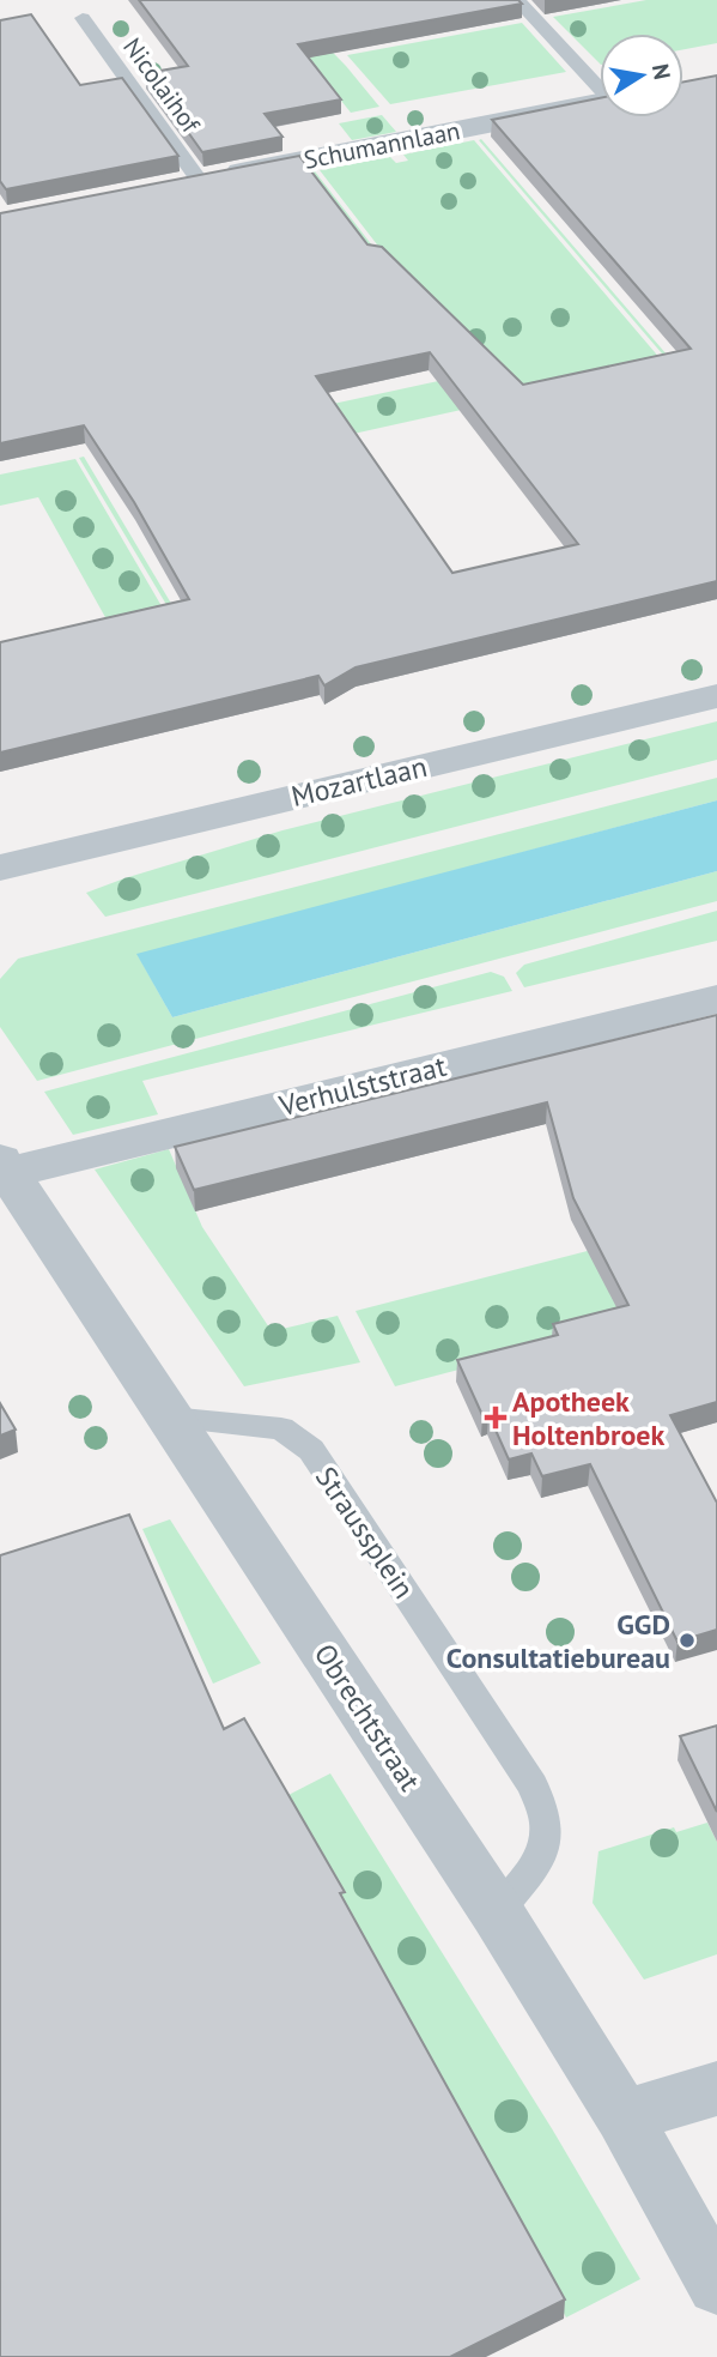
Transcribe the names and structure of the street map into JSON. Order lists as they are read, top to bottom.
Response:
{
  "streets": {
    "street": [
      "Schumannlaan",
      "Mozartlaan",
      "Verhulststraat",
      "Obrechtstraat"
    ],
    "lane": ["Nicolaihof", "Straussplein"]
  },
  "crossings": [
    ["Nicolaihof", "Schumannlaan"],
    ["Verhulststraat", "Obrechtstraat"],
    ["Straussplein", "Obrechtstraat"]
  ],
  "places": {
    "health": ["Apotheek Holtenbroek"],
    "other": ["GGD Consultatiebureau"]
  },
  "north": "right"
}
